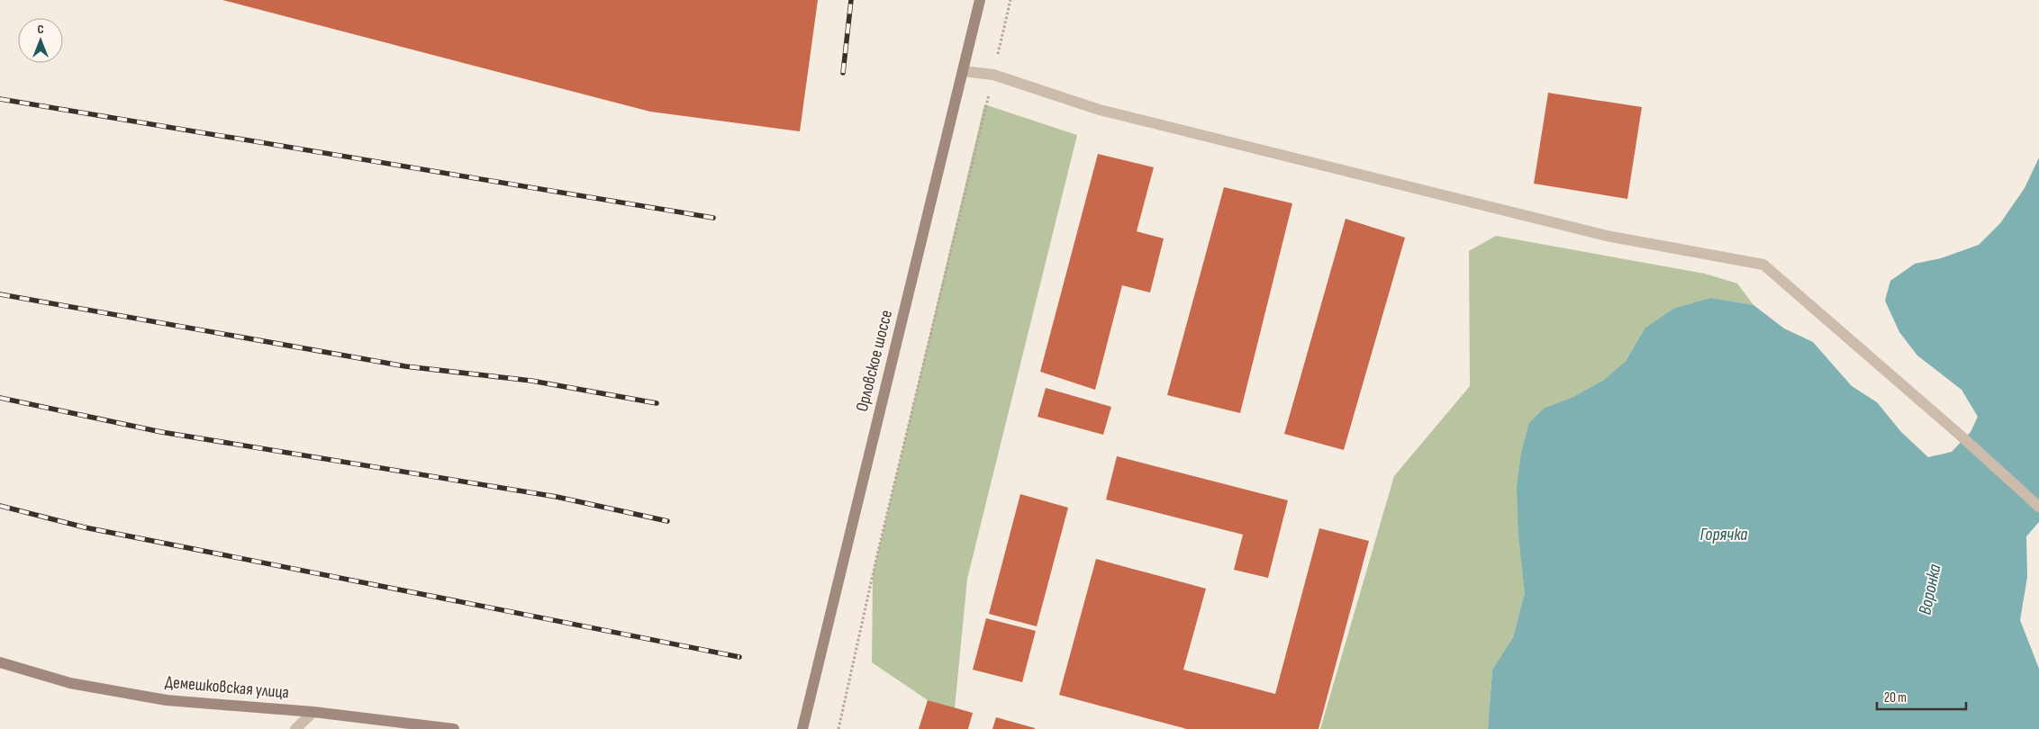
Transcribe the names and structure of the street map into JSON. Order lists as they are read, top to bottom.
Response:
{
  "streets": {
    "main road": ["Орловское шоссе", "Демешковская улица"]
  },
  "water": ["Горячка", "Воронка"],
  "scale_bar": "20 m",
  "north": "top"
}
